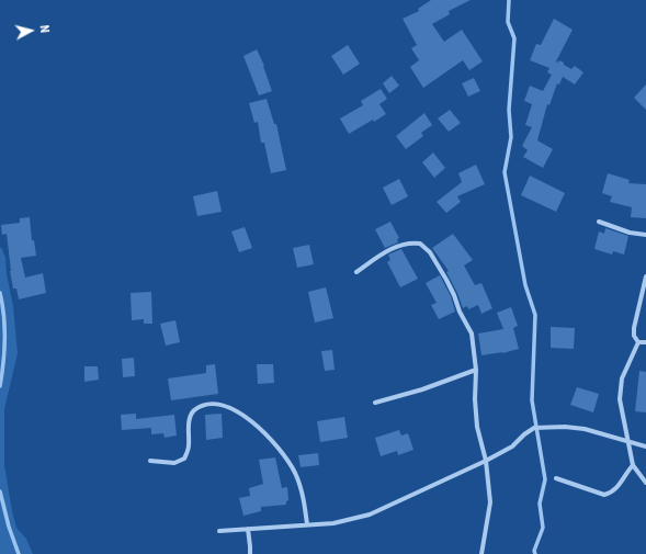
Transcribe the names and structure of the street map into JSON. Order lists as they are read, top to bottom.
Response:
{
  "north": "right"
}
